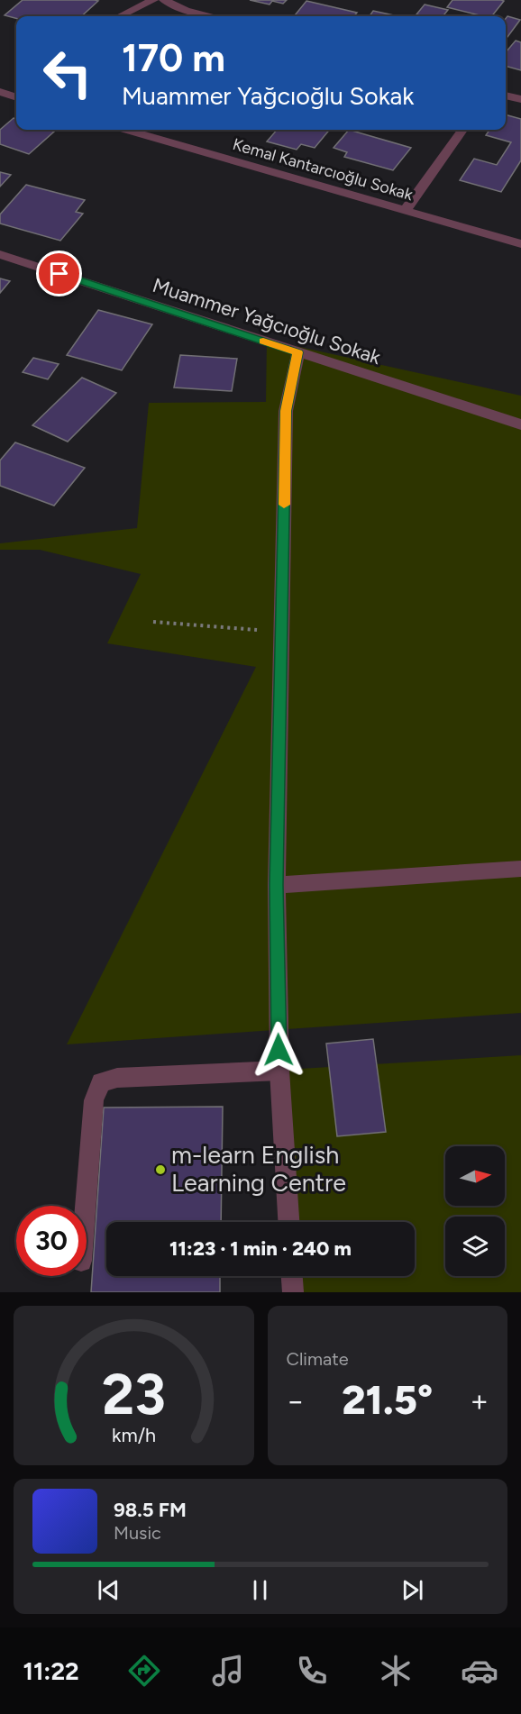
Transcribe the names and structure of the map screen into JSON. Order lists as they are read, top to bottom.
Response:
{
  "streets": {
    "street": ["Kemal Kantarcıoğlu Sokak", "Muammer Yağcıoğlu Sokak"]
  },
  "places": ["m-learn English Learning Centre"],
  "north": "right",
  "page": {
    "turn": ["170 m", "Muammer Yağcıoğlu Sokak"],
    "limit": "30",
    "trip": "11:23 · 1 min · 240 m",
    "tile": "Climate",
    "heat": ["−", "21.5°", "+"],
    "song": ["98.5 FM", "Music"],
    "tabs": "11:22",
    "gauge": ["23", "km/h"]
  }
}
